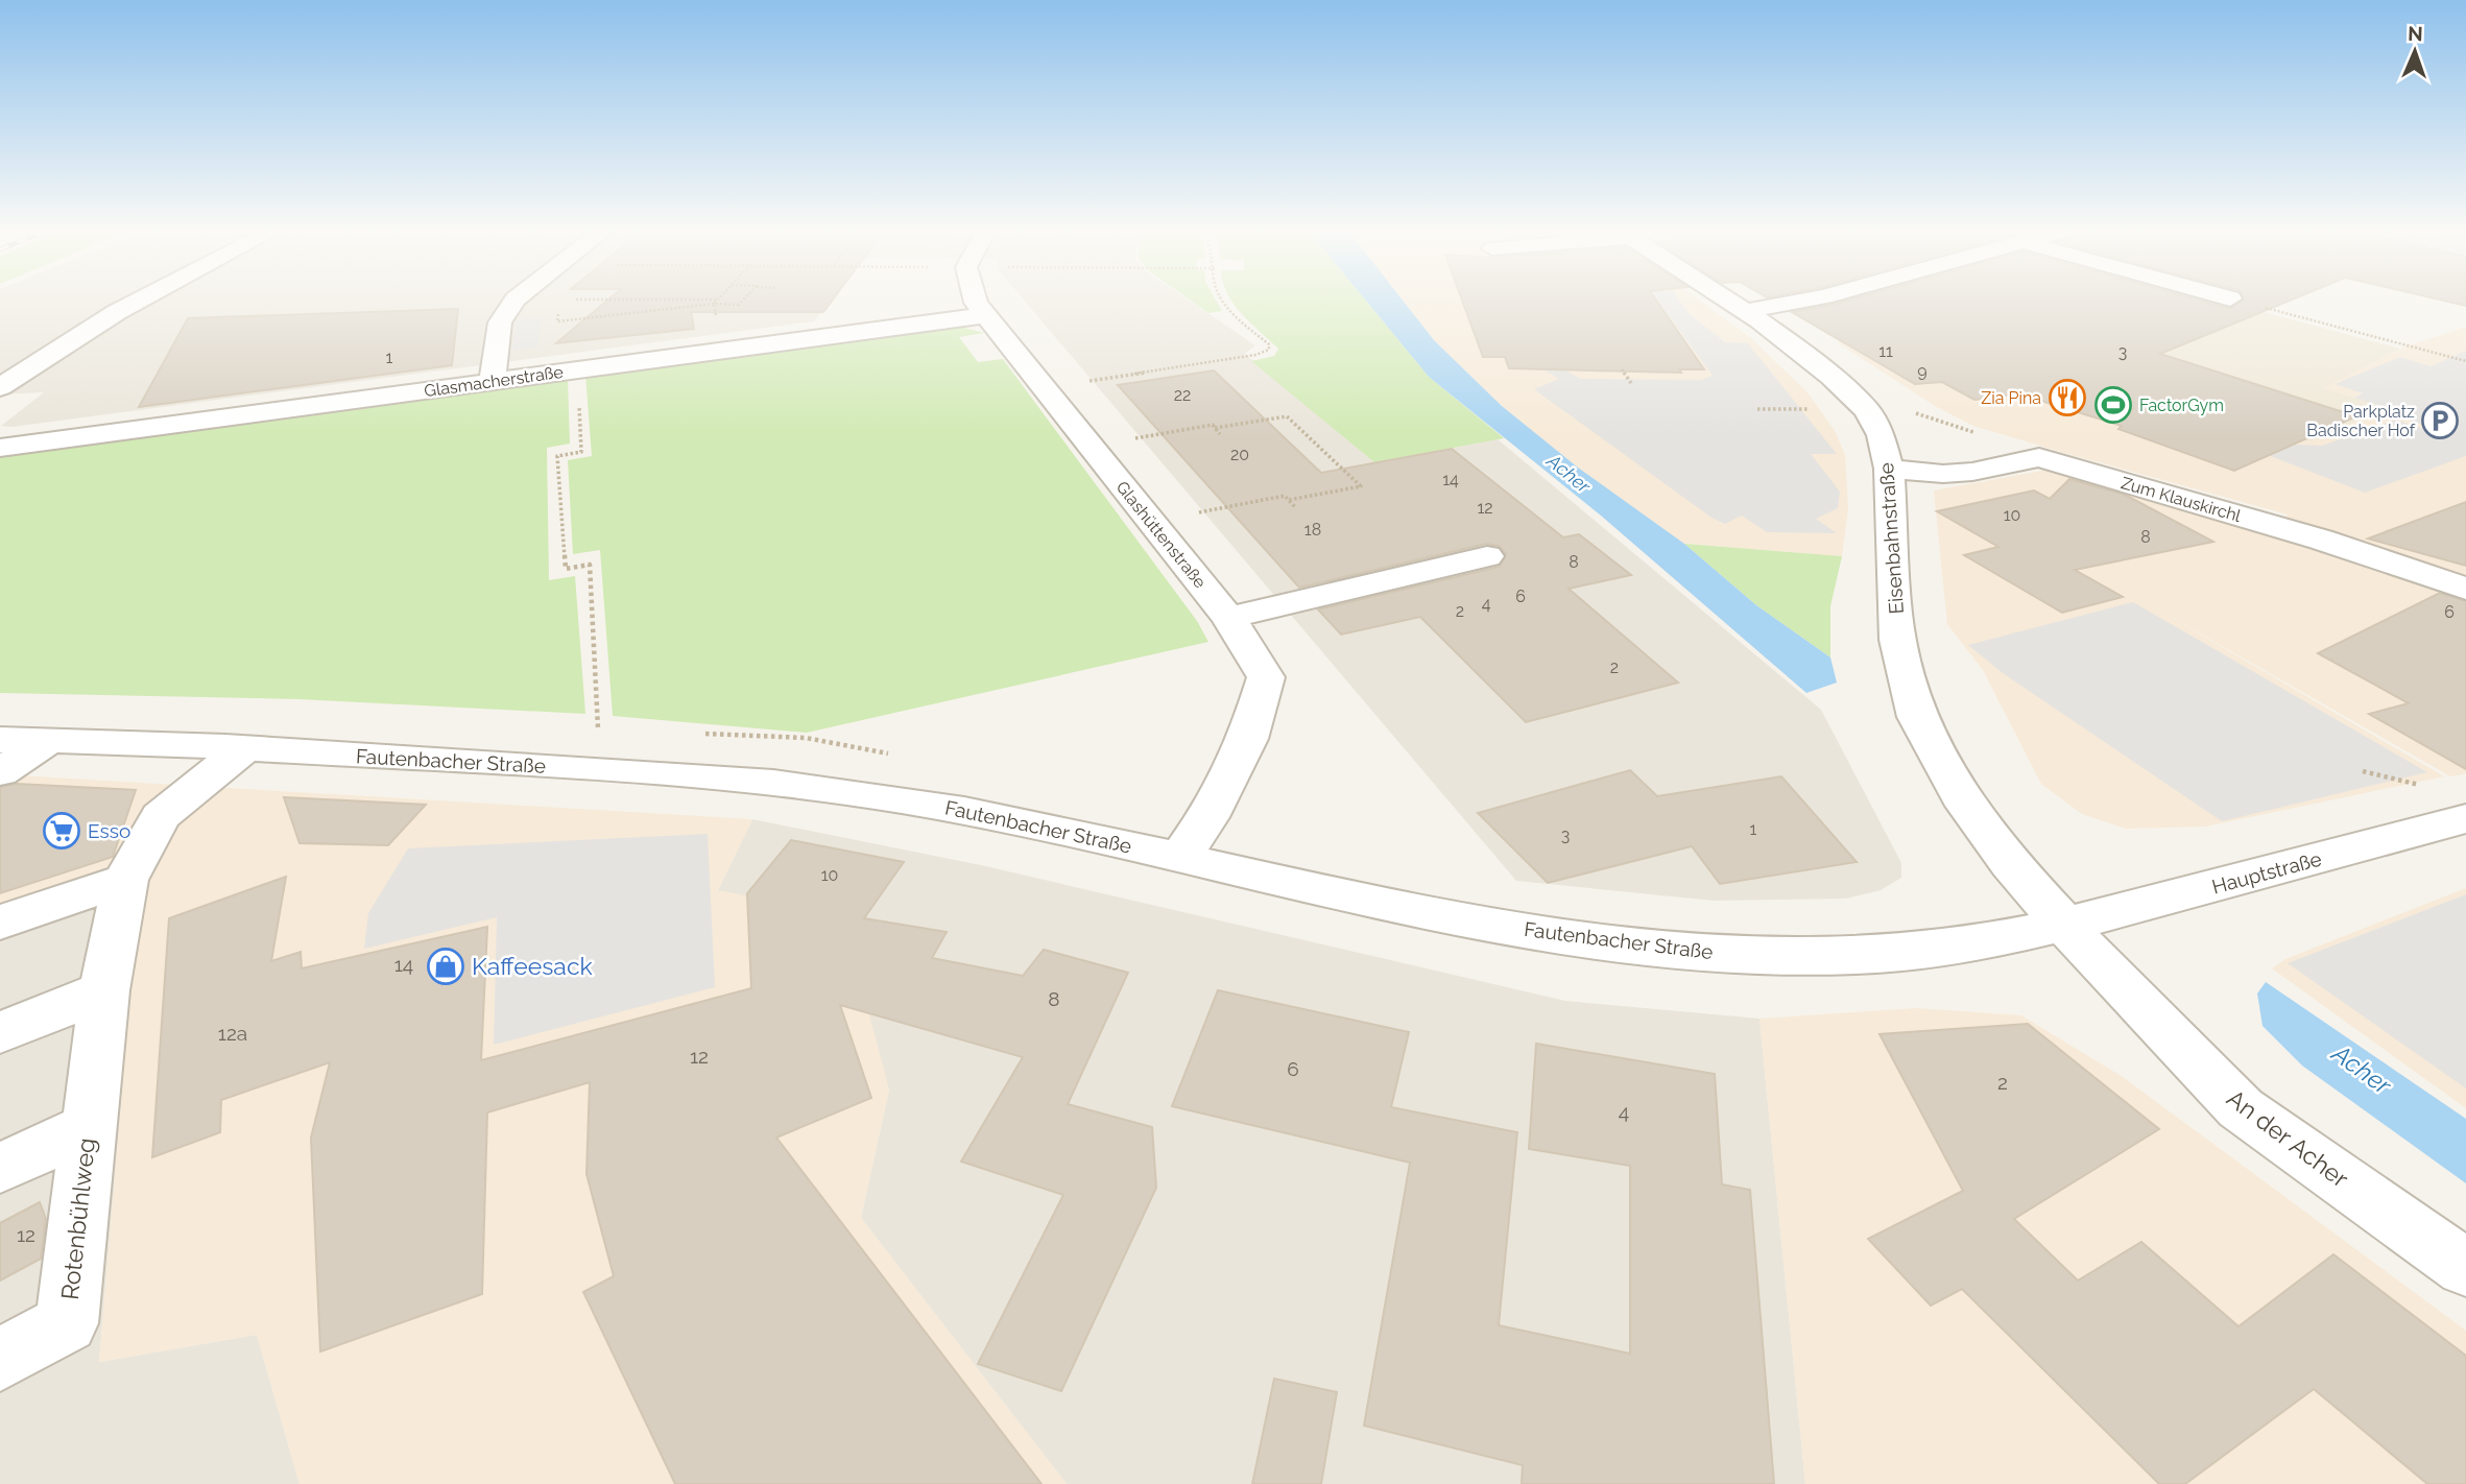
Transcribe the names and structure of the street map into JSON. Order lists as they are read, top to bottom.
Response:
{
  "streets": {
    "street": [
      "Glasmacherstraße",
      "Zum Klauskirchl",
      "Glashüttenstraße",
      "Eisenbahnstraße",
      "Fautenbacher Straße",
      "Hauptstraße",
      "An der Acher",
      "Rotenbühlweg"
    ]
  },
  "crossings": [
    ["Glasmacherstraße", "Glashüttenstraße"],
    ["Zum Klauskirchl", "Eisenbahnstraße"],
    ["Glashüttenstraße", "Fautenbacher Straße"],
    ["Eisenbahnstraße", "Fautenbacher Straße"],
    ["Eisenbahnstraße", "Hauptstraße"],
    ["Eisenbahnstraße", "An der Acher"],
    ["Fautenbacher Straße", "Hauptstraße"],
    ["Fautenbacher Straße", "An der Acher"],
    ["Fautenbacher Straße", "Rotenbühlweg"],
    ["Hauptstraße", "An der Acher"]
  ],
  "water": ["Acher"],
  "places": {
    "restaurant": ["Zia Pina"],
    "sports": ["FactorGym"],
    "parking": ["Parkplatz Badischer Hof"],
    "supermarket": ["Esso"],
    "shop": ["Kaffeesack"]
  },
  "house_numbers": [
    "11",
    "3",
    "1",
    "9",
    "22",
    "20",
    "14",
    "12",
    "10",
    "18",
    "8",
    "8",
    "6",
    "4",
    "2",
    "6",
    "2",
    "1",
    "3",
    "10",
    "14",
    "8",
    "12a",
    "12",
    "6",
    "2",
    "4",
    "12"
  ],
  "north": "top"
}
